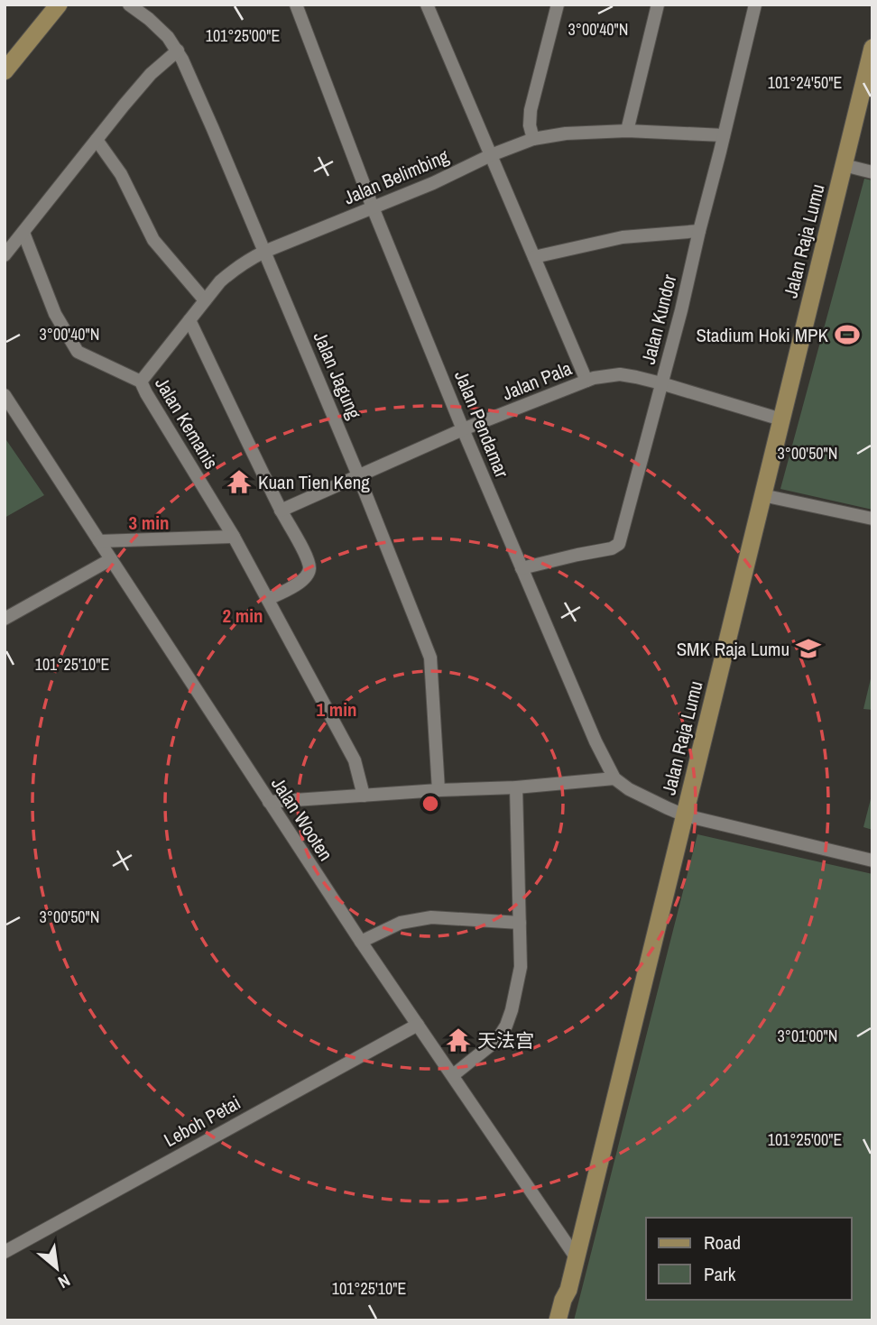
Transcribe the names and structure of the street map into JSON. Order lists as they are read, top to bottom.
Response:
{
  "streets": {
    "street": [
      "Jalan Belimbing",
      "Jalan Raja Lumu",
      "Jalan Kundor",
      "Jalan Jagung",
      "Jalan Pala",
      "Jalan Kemanis",
      "Jalan Pendamar",
      "Jalan Wooten",
      "Leboh Petai"
    ]
  },
  "crossings": [
    ["Jalan Belimbing", "Jalan Kundor"],
    ["Jalan Belimbing", "Jalan Jagung"],
    ["Jalan Belimbing", "Jalan Kemanis"],
    ["Jalan Belimbing", "Jalan Pendamar"],
    ["Jalan Raja Lumu", "Jalan Pala"],
    ["Jalan Raja Lumu", "Jalan Wooten"],
    ["Jalan Kundor", "Jalan Pala"],
    ["Jalan Kundor", "Jalan Pendamar"],
    ["Jalan Jagung", "Jalan Pala"],
    ["Jalan Pala", "Jalan Pendamar"],
    ["Jalan Wooten", "Leboh Petai"]
  ],
  "places": {
    "sports": ["Stadium Hoki MPK"],
    "temple": ["Kuan Tien Keng", "天法宫"],
    "school or university": ["SMK Raja Lumu"]
  },
  "legend": ["Road", "Park"],
  "north": "bottom right",
  "coordinates": [
    "3°00'40\"N",
    "101°25'00\"E",
    "101°24'50\"E",
    "3°00'50\"N",
    "101°25'10\"E",
    "3°01'00\"N"
  ],
  "rings": ["3 min", "2 min", "1 min"]
}
